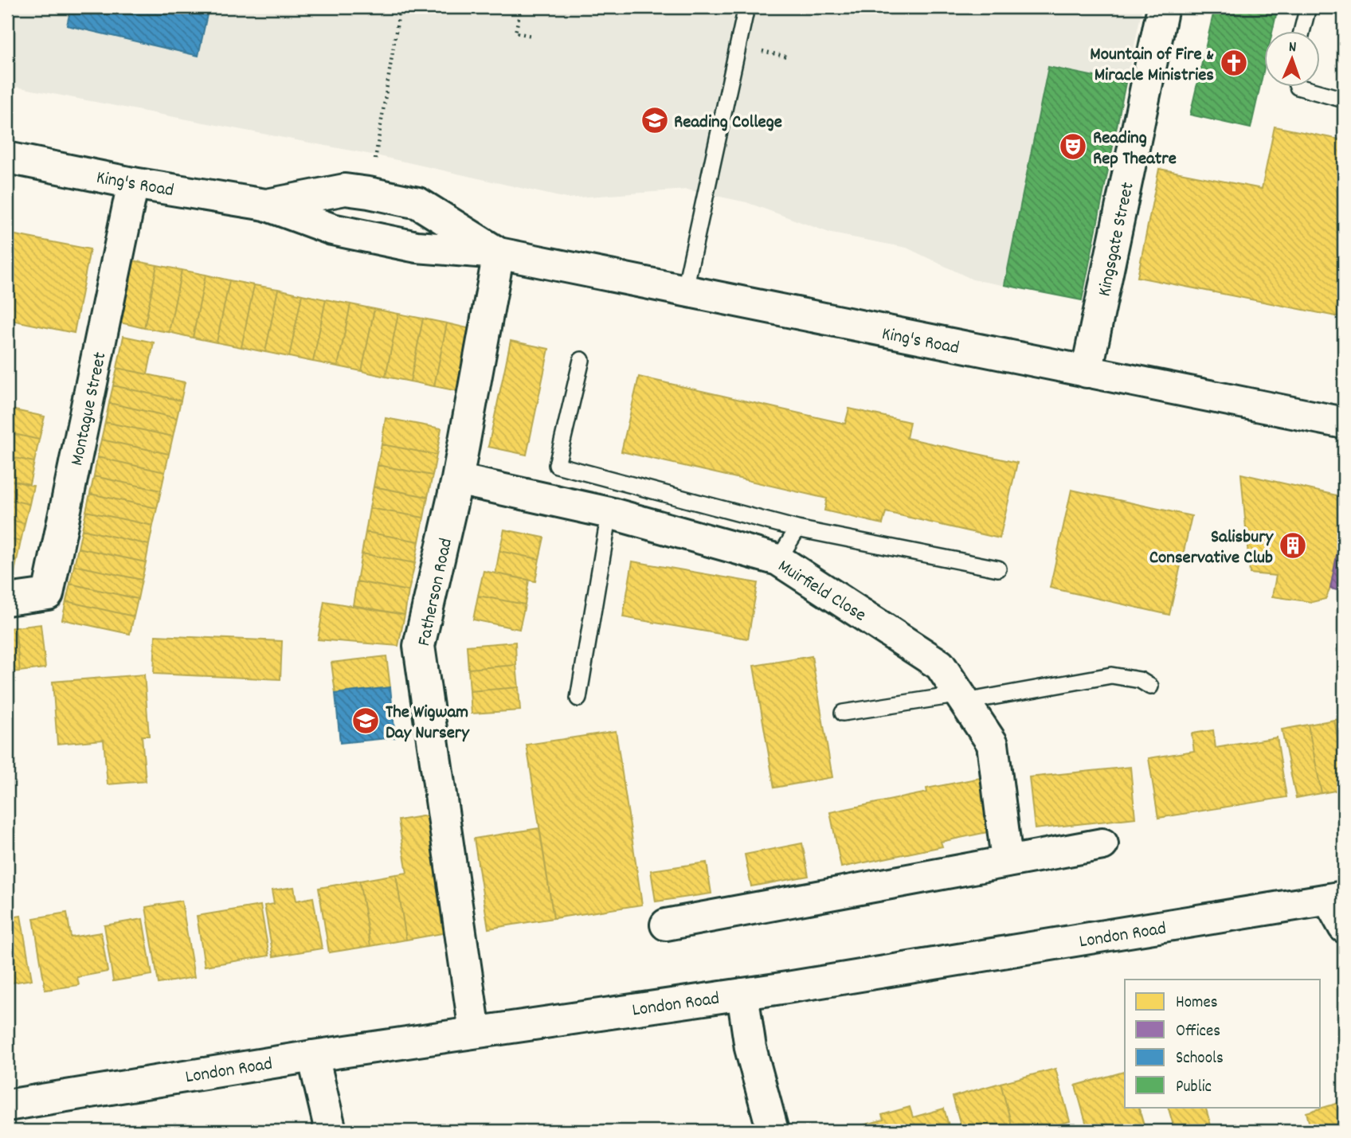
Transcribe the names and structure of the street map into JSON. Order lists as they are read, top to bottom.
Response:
{
  "streets": {
    "street": [
      "King's Road",
      "Kingsgate Street",
      "Montague Street",
      "Muirfield Close",
      "Fatherson Road",
      "London Road"
    ]
  },
  "crossings": [
    ["King's Road", "Kingsgate Street"],
    ["King's Road", "Montague Street"],
    ["King's Road", "Fatherson Road"],
    ["Muirfield Close", "Fatherson Road"],
    ["Fatherson Road", "London Road"]
  ],
  "places": {
    "church": ["Mountain of Fire & Miracle Ministries"],
    "school or university": ["Reading College", "The Wigwam Day Nursery"],
    "theatre": ["Reading Rep Theatre"],
    "building": ["Salisbury Conservative Club"]
  },
  "legend": [
    "Homes",
    "Offices",
    "Schools",
    "Public"
  ],
  "north": "top"
}
